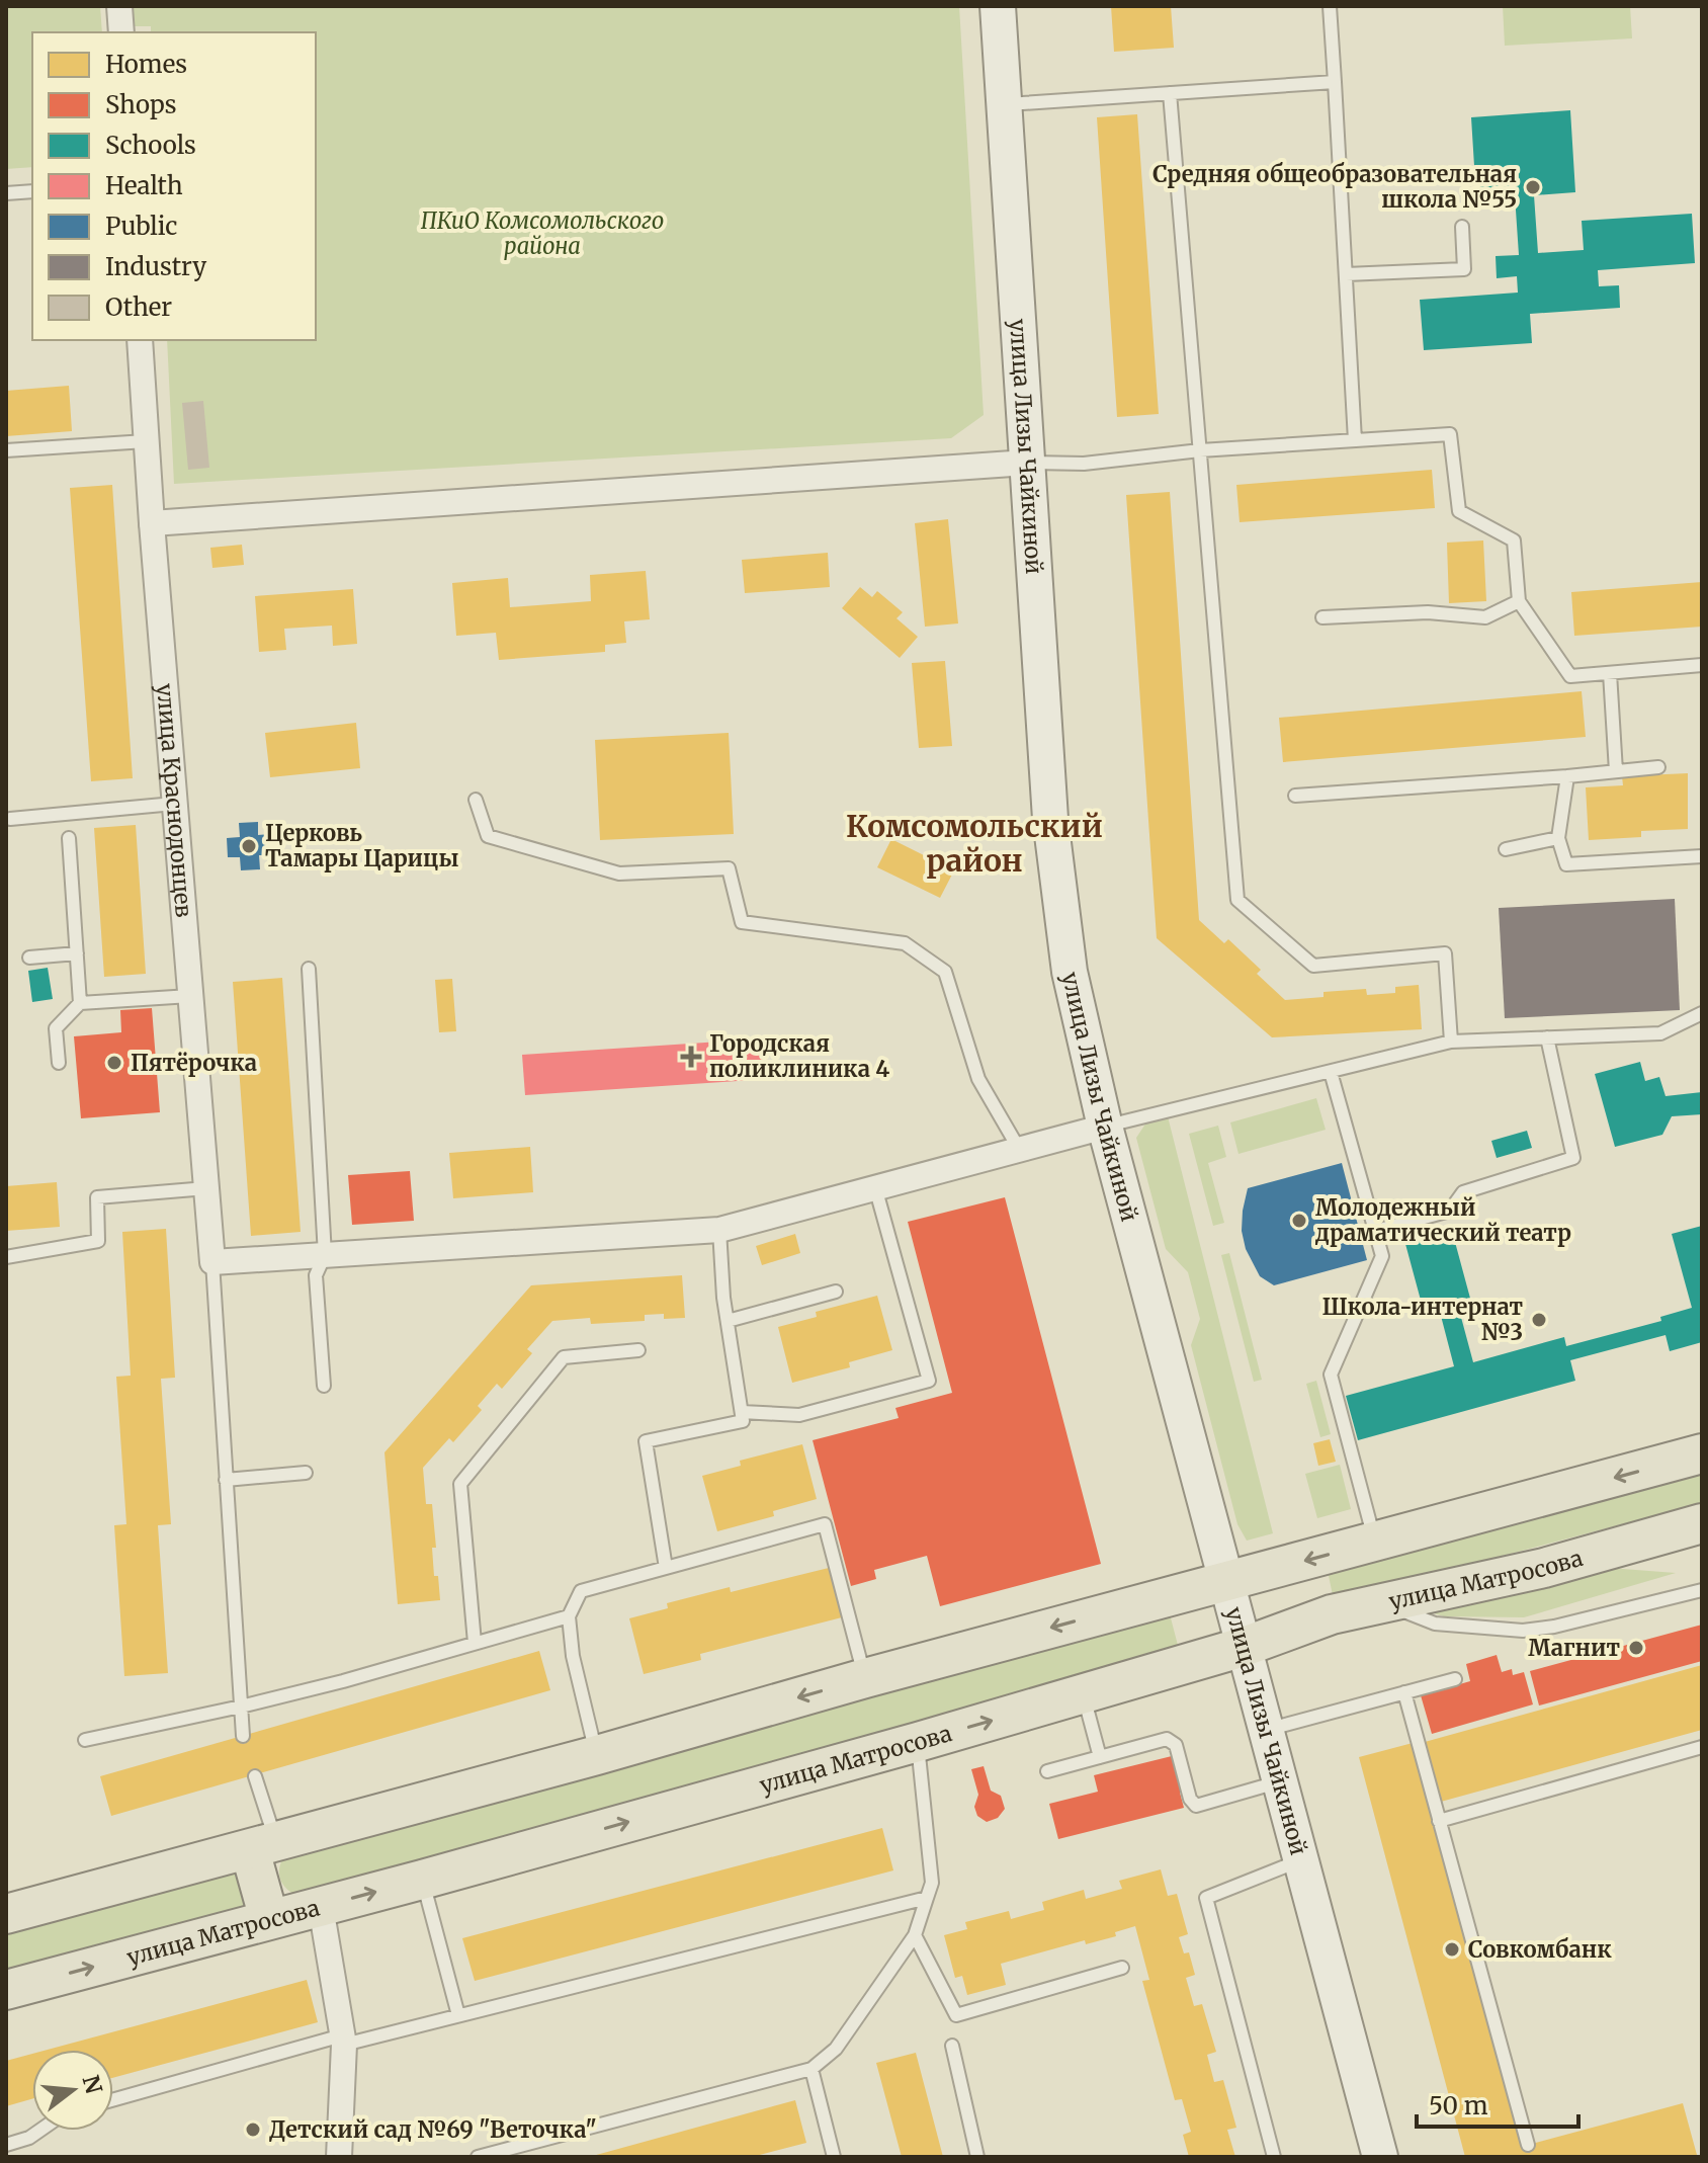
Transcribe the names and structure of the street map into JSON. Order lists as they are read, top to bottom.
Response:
{
  "streets": {
    "main road": ["улица Лизы Чайкиной", "улица Матросова"],
    "street": ["улица Краснодонцев"]
  },
  "crossings": [
    ["улица Лизы Чайкиной", "улица Матросова"]
  ],
  "districts": ["Комсомольский район"],
  "parks": ["ПКиО Комсомольского района"],
  "places": {
    "other": [
      "Средняя общеобразовательная школа №55",
      "Церковь Тамары Царицы",
      "Пятёрочка",
      "Молодежный драматический театр",
      "Школа-интернат №3",
      "Магнит",
      "Совкомбанк",
      "Детский сад №69 \"Веточка\""
    ],
    "health": ["Городская поликлиника 4"]
  },
  "legend": [
    "Homes",
    "Shops",
    "Schools",
    "Health",
    "Public",
    "Industry",
    "Other"
  ],
  "scale_bar": "50 m",
  "north": "right"
}
